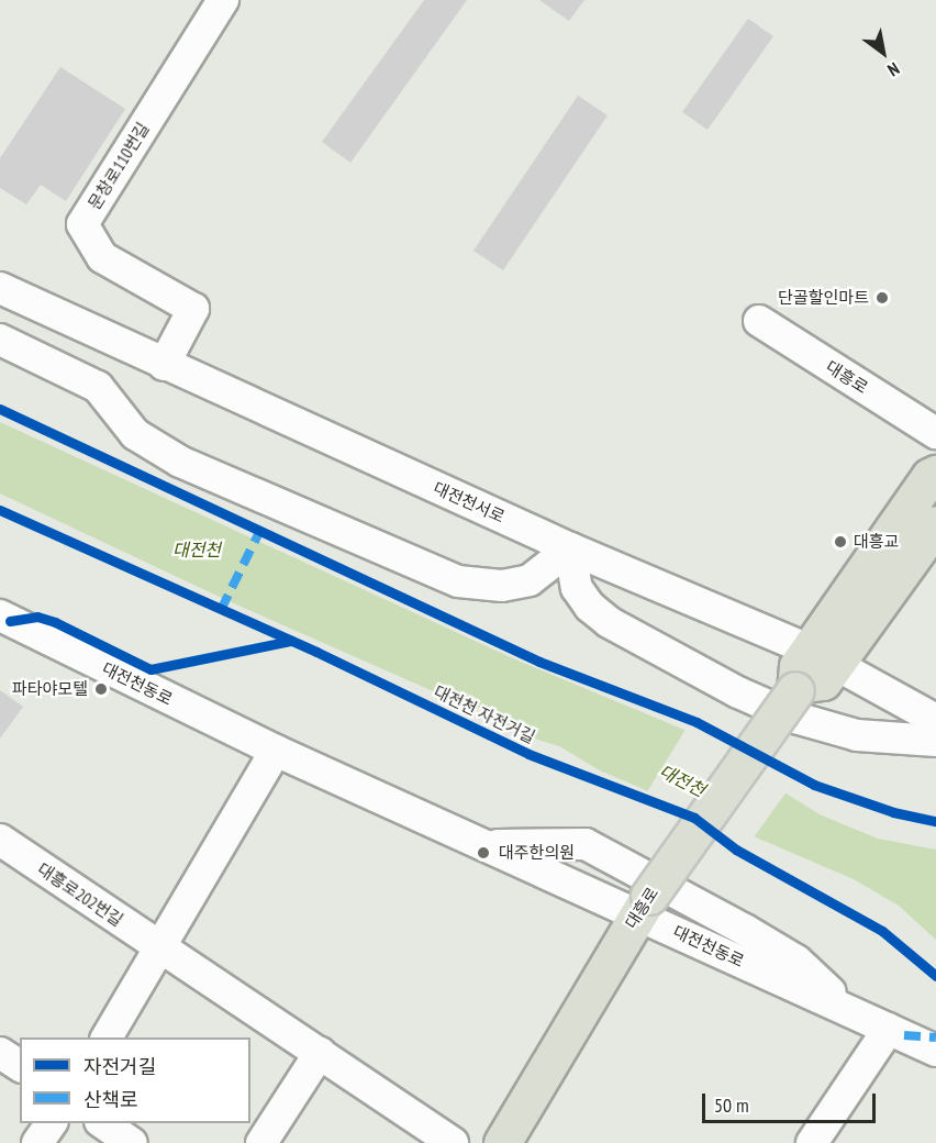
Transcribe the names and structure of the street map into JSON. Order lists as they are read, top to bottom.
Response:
{
  "streets": {
    "main road": ["대흥로"],
    "street": [
      "문창로110번길",
      "대전천서로",
      "대전천동로",
      "대흥로202번길"
    ],
    "cycle path": ["대전천 자전거길"]
  },
  "crossings": [
    ["문창로110번길", "대전천서로"],
    ["대흥로", "대전천서로"],
    ["대흥로", "대전천동로"]
  ],
  "water": ["대전천"],
  "places": [
    "단골할인마트",
    "대흥교",
    "파타야모텔",
    "대주한의원"
  ],
  "legend": ["자전거길", "산책로"],
  "scale_bar": "50 m",
  "north": "bottom right"
}
